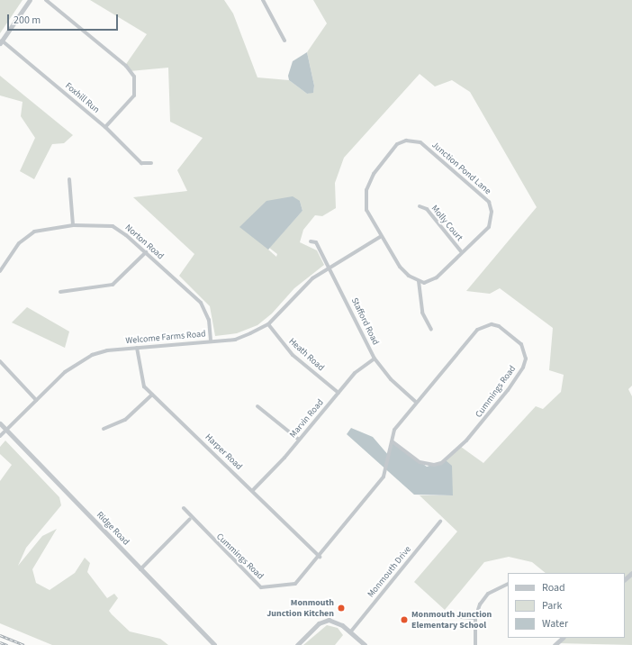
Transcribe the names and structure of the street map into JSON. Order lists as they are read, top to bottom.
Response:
{
  "streets": {
    "street": [
      "Foxhill Run",
      "Junction Pond Lane",
      "Molly Court",
      "Norton Road",
      "Stafford Road",
      "Welcome Farms Road",
      "Heath Road",
      "Cummings Road",
      "Marvin Road",
      "Harper Road",
      "Ridge Road",
      "Monmouth Drive"
    ]
  },
  "crossings": [
    ["Junction Pond Lane", "Molly Court"],
    ["Norton Road", "Welcome Farms Road"],
    ["Stafford Road", "Welcome Farms Road"],
    ["Stafford Road", "Cummings Road"],
    ["Stafford Road", "Marvin Road"],
    ["Welcome Farms Road", "Heath Road"],
    ["Welcome Farms Road", "Harper Road"],
    ["Welcome Farms Road", "Ridge Road"],
    ["Heath Road", "Marvin Road"],
    ["Cummings Road", "Harper Road"],
    ["Marvin Road", "Harper Road"]
  ],
  "places": ["Monmouth Junction Kitchen", "Monmouth Junction Elementary School"],
  "legend": ["Road", "Park", "Water"],
  "scale_bar": "200 m"
}
